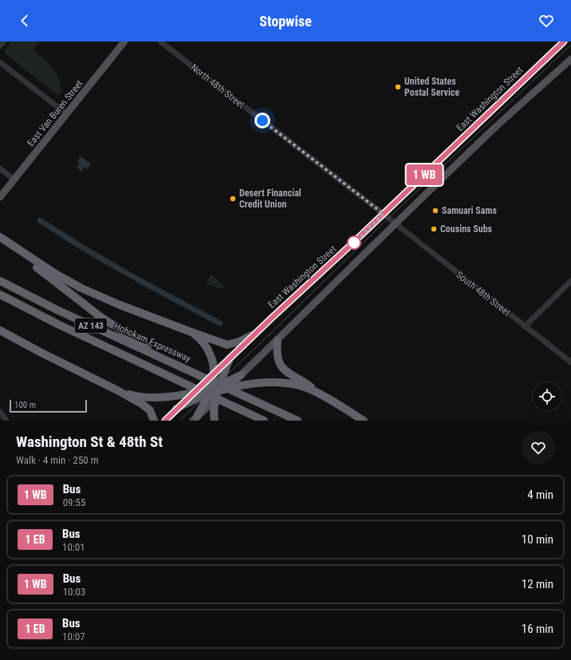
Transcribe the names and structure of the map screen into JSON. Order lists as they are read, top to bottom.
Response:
{
  "streets": {
    "highway": ["AZ 143", "Hohokam Expressway"],
    "main road": ["East Washington Street", "East Van Buren Street"],
    "street": ["North 48th Street", "South 48th Street"]
  },
  "crossings": [
    ["North 48th Street", "East Washington Street"],
    ["North 48th Street", "South 48th Street"]
  ],
  "places": [
    "United States Postal Service",
    "Desert Financial Credit Union",
    "Samuari Sams",
    "Cousins Subs"
  ],
  "scale_bar": "100 m",
  "page": {
    "header": "Stopwise",
    "on_map": "1 WB",
    "scale": "100 m",
    "heading": ["Washington St & 48th St", "Walk · 4 min · 250 m"],
    "list": [
      {
        "mark": "1 WB",
        "name": "Bus",
        "note": "09:55",
        "value": "4 min"
      },
      {
        "mark": "1 EB",
        "name": "Bus",
        "note": "10:01",
        "value": "10 min"
      },
      {
        "mark": "1 WB",
        "name": "Bus",
        "note": "10:03",
        "value": "12 min"
      },
      {
        "mark": "1 EB",
        "name": "Bus",
        "note": "10:07",
        "value": "16 min"
      }
    ]
  }
}
